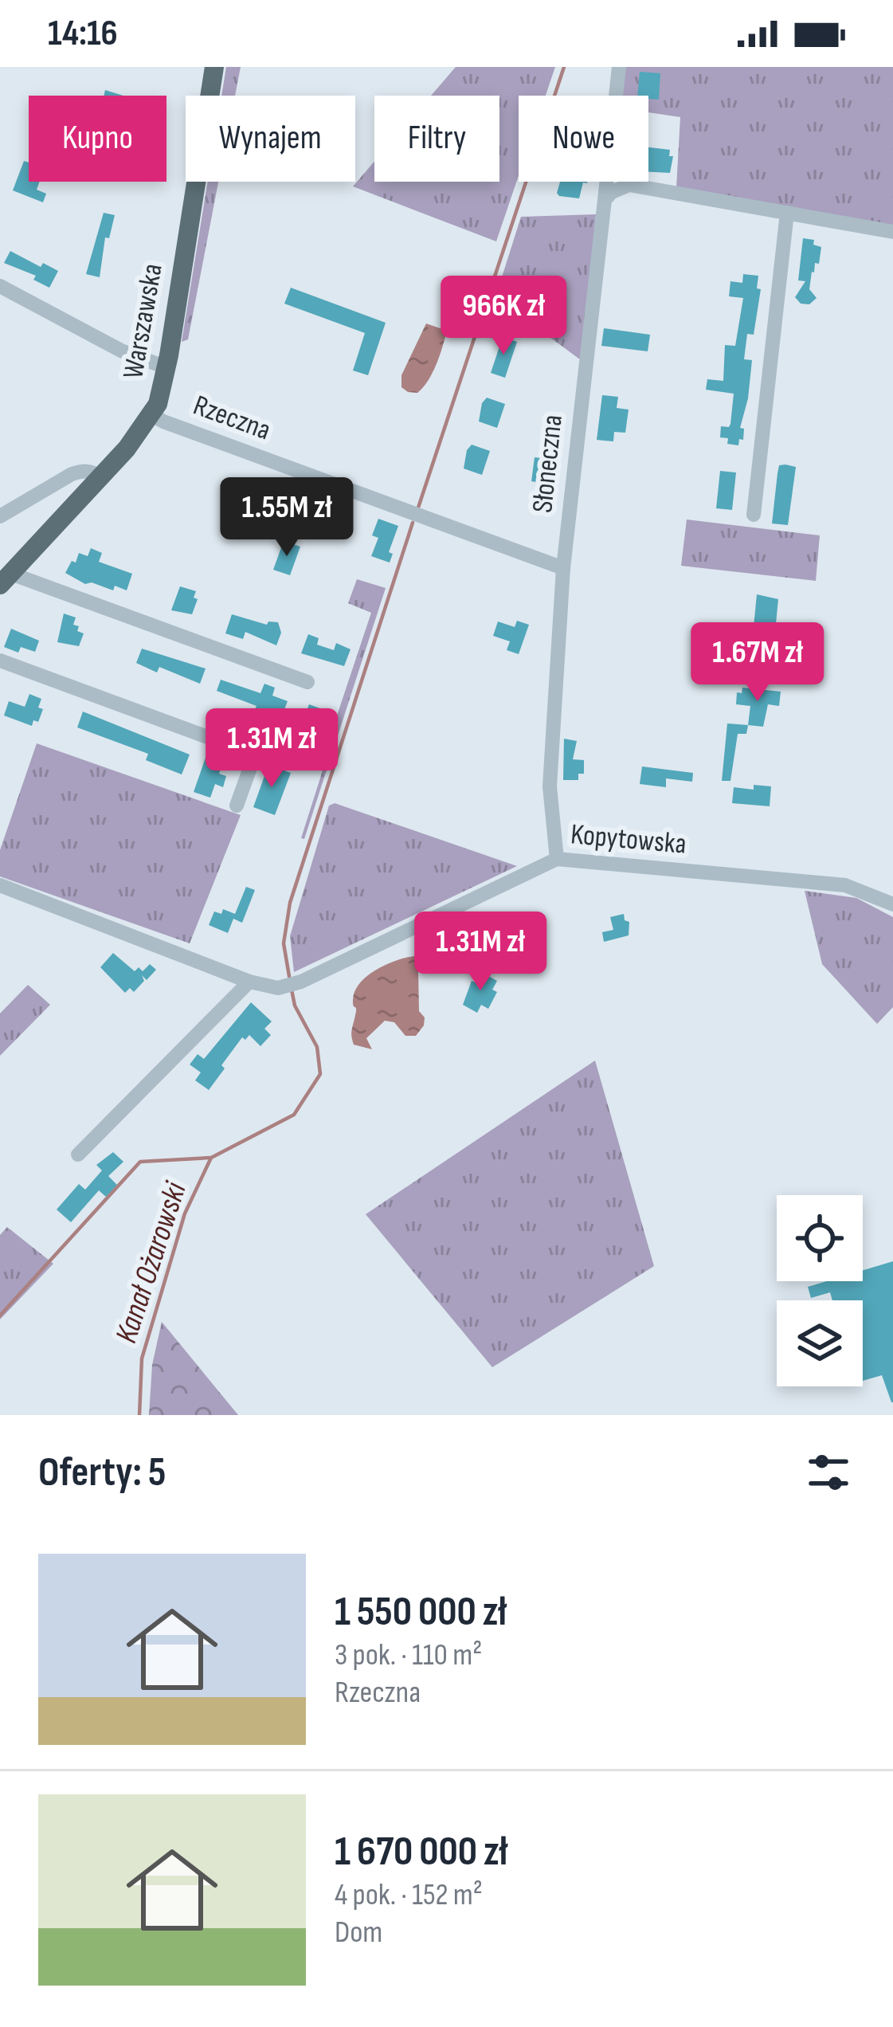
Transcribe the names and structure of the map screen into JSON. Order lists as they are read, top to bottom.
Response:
{
  "streets": {
    "main road": ["Warszawska"],
    "street": ["Rzeczna", "Słoneczna", "Kopytowska"]
  },
  "crossings": [
    ["Warszawska", "Rzeczna"],
    ["Rzeczna", "Słoneczna"],
    ["Słoneczna", "Kopytowska"]
  ],
  "water": ["Kanał Ożarowski"],
  "page": {
    "status": "14:16",
    "chip": [
      "Kupno",
      "Wynajem",
      "Filtry",
      "Nowe"
    ],
    "price": [
      "966K zł",
      "1.55M zł",
      "1.67M zł",
      "1.31M zł",
      "1.31M zł"
    ],
    "heading": "Oferty: 5",
    "list": [
      {
        "name": "1 550 000 zł",
        "note": "3 pok. · 110 m² · Rzeczna"
      },
      {
        "name": "1 670 000 zł",
        "note": "4 pok. · 152 m² · Dom"
      }
    ]
  }
}
